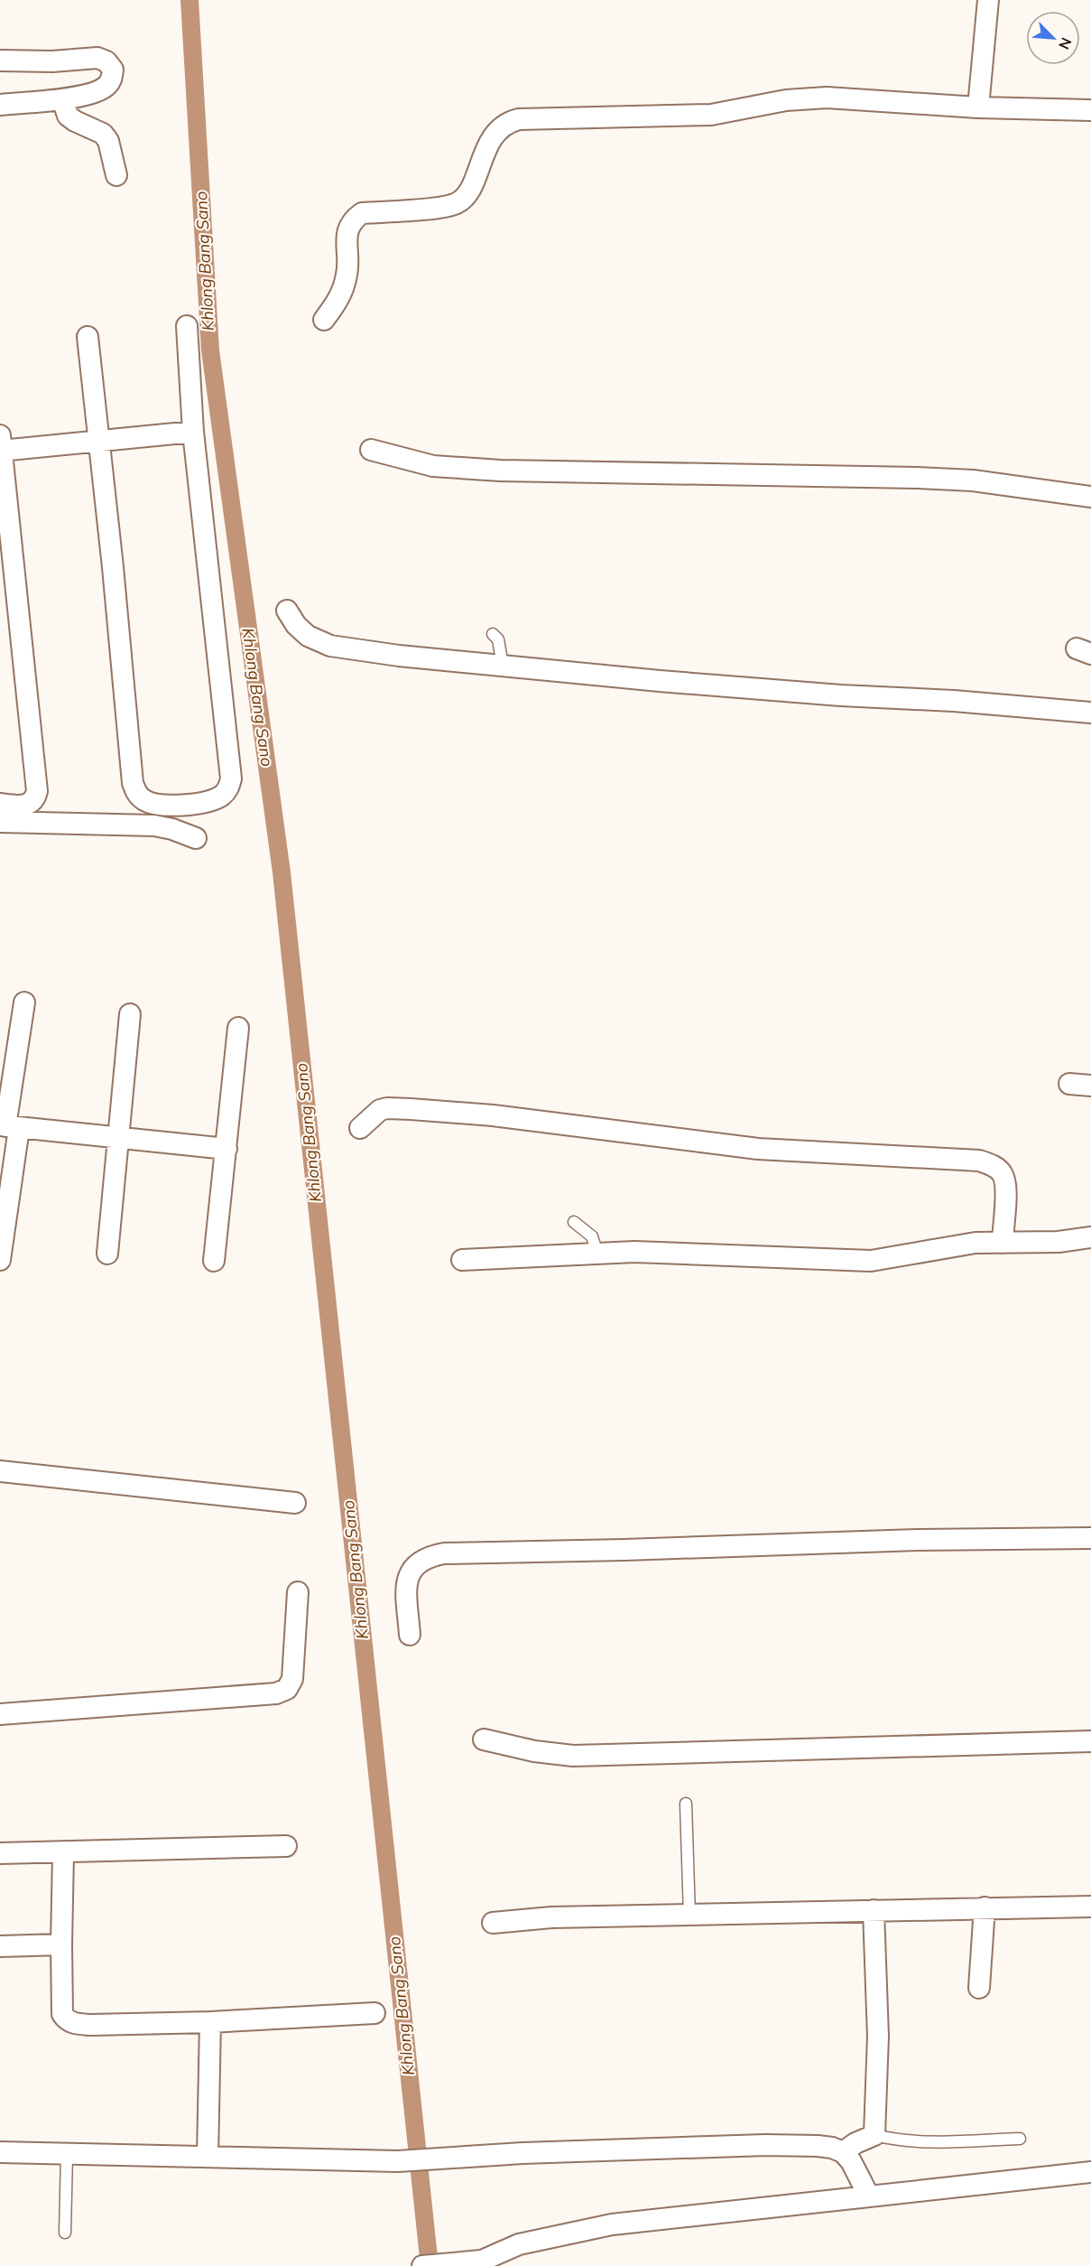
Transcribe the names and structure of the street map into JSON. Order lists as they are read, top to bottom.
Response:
{
  "water": ["Khlong Bang Sano"],
  "north": "bottom right"
}
